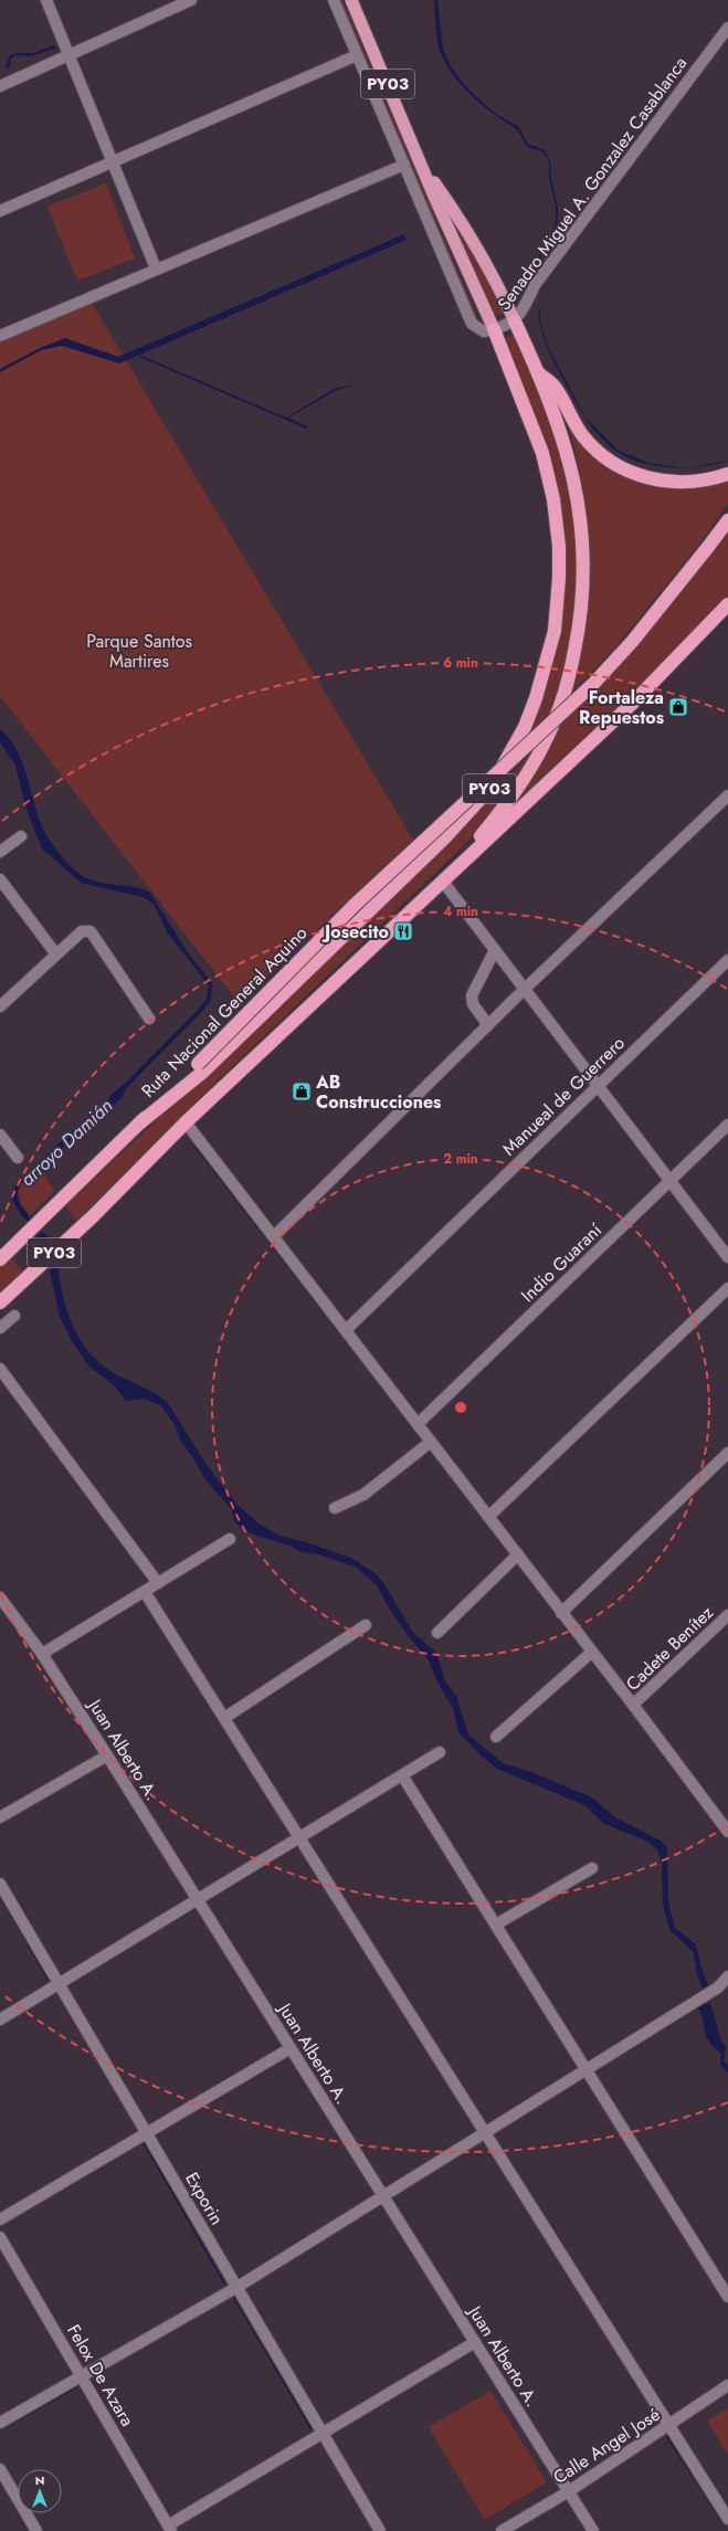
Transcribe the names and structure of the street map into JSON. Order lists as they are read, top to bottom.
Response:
{
  "streets": {
    "highway": ["PY03", "Ruta Nacional General Aquino"],
    "street": [
      "Senadro Miguel A. Gonzalez Casablanca",
      "Manueal de Guerrero",
      "Indio Guaraní",
      "Cadete Benítez",
      "Juan Alberto A.",
      "Exporin",
      "Felox De Azara",
      "Calle Angel José"
    ]
  },
  "crossings": [
    ["PY03", "Senadro Miguel A. Gonzalez Casablanca"],
    ["PY03", "Ruta Nacional General Aquino"],
    ["Juan Alberto A.", "Calle Angel José"]
  ],
  "water": ["arroyo Damián"],
  "parks": ["Parque Santos Martires"],
  "places": {
    "shop": ["Fortaleza Repuestos", "AB Construcciones"],
    "restaurant": ["Josecito"]
  },
  "north": "top",
  "rings": ["6 min", "4 min", "2 min"]
}
